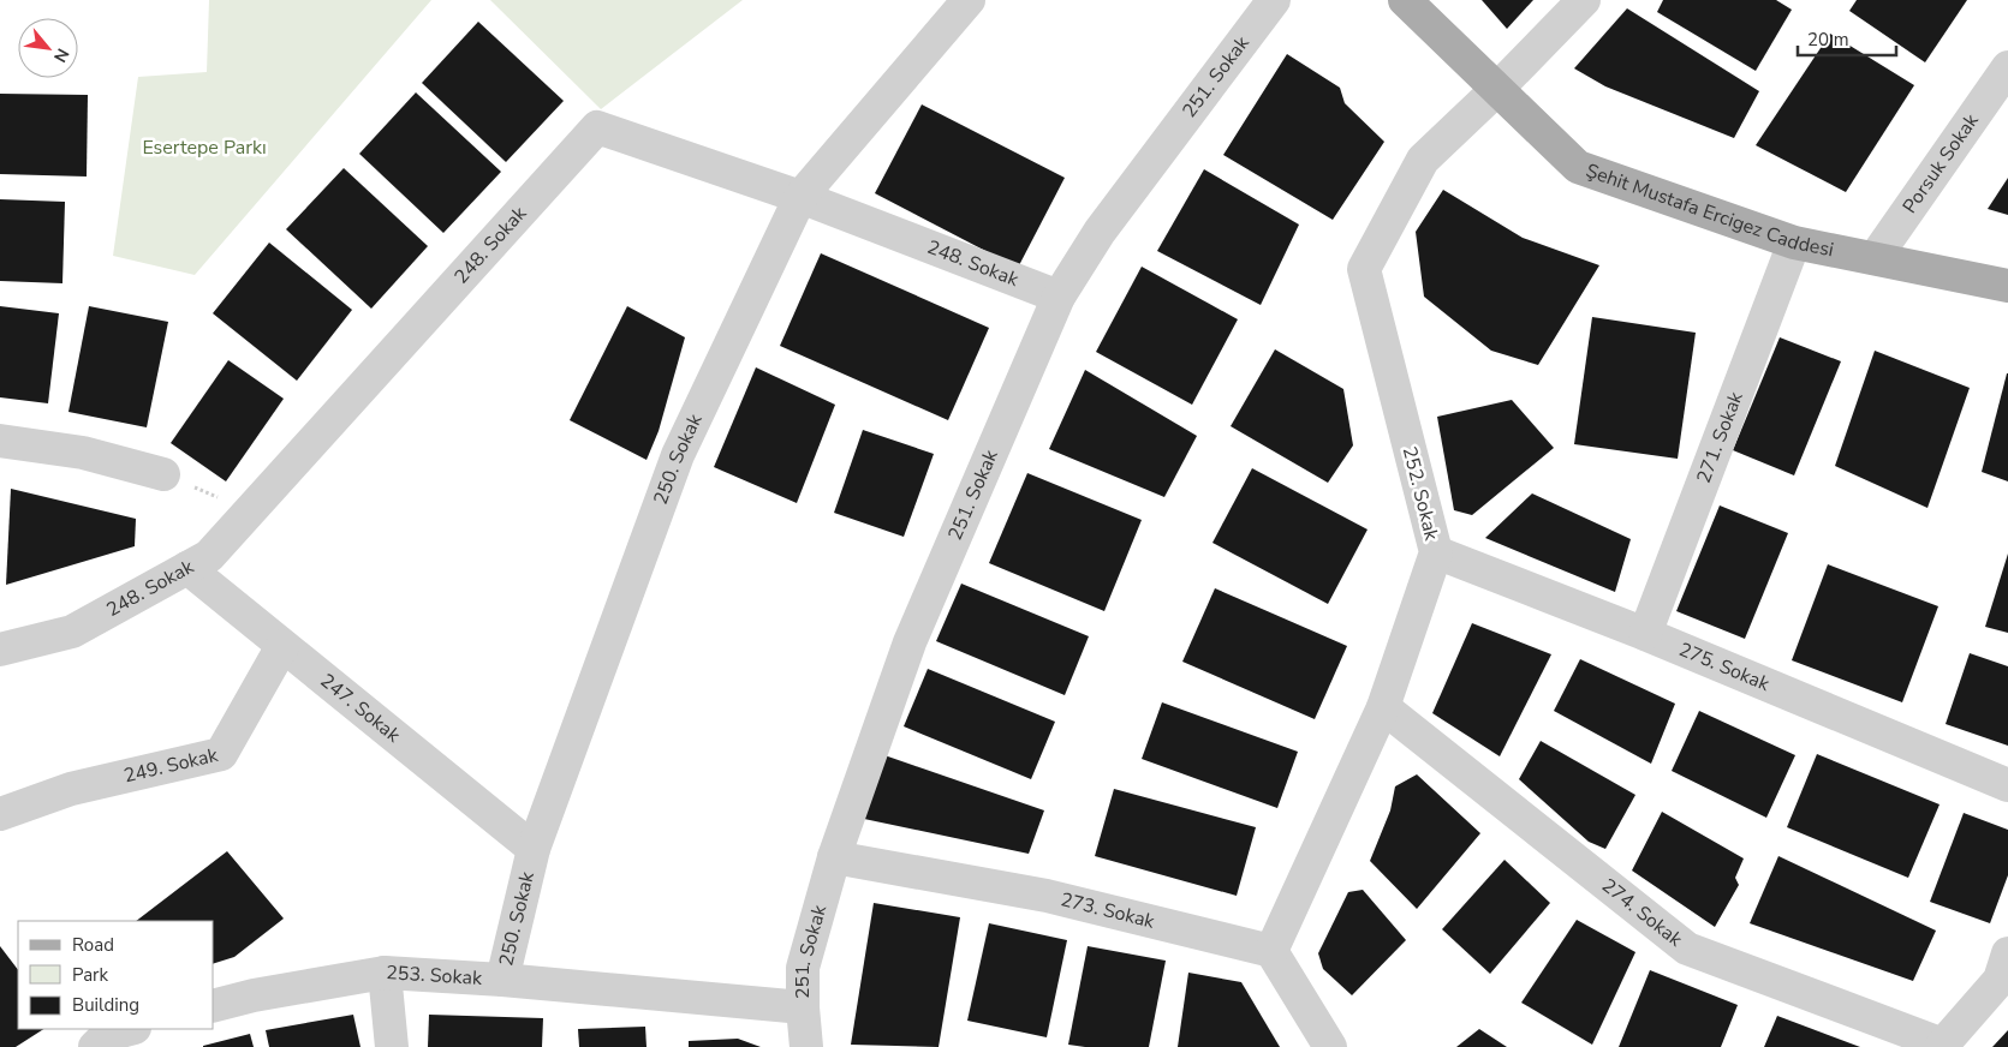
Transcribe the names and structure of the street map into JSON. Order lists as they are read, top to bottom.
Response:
{
  "streets": {
    "main road": ["Şehit Mustafa Ercigez Caddesi"],
    "street": [
      "251. Sokak",
      "Porsuk Sokak",
      "248. Sokak",
      "271. Sokak",
      "250. Sokak",
      "252. Sokak",
      "275. Sokak",
      "247. Sokak",
      "249. Sokak",
      "273. Sokak",
      "274. Sokak",
      "253. Sokak"
    ]
  },
  "crossings": [
    ["251. Sokak", "248. Sokak"],
    ["251. Sokak", "273. Sokak"],
    ["251. Sokak", "253. Sokak"],
    ["Porsuk Sokak", "Şehit Mustafa Ercigez Caddesi"],
    ["Şehit Mustafa Ercigez Caddesi", "271. Sokak"],
    ["Şehit Mustafa Ercigez Caddesi", "252. Sokak"],
    ["248. Sokak", "250. Sokak"],
    ["248. Sokak", "247. Sokak"],
    ["271. Sokak", "275. Sokak"],
    ["250. Sokak", "247. Sokak"],
    ["250. Sokak", "253. Sokak"],
    ["252. Sokak", "275. Sokak"],
    ["252. Sokak", "273. Sokak"],
    ["252. Sokak", "274. Sokak"],
    ["247. Sokak", "249. Sokak"]
  ],
  "parks": ["Esertepe Parkı"],
  "legend": ["Road", "Park", "Building"],
  "scale_bar": "20 m",
  "north": "bottom right"
}
